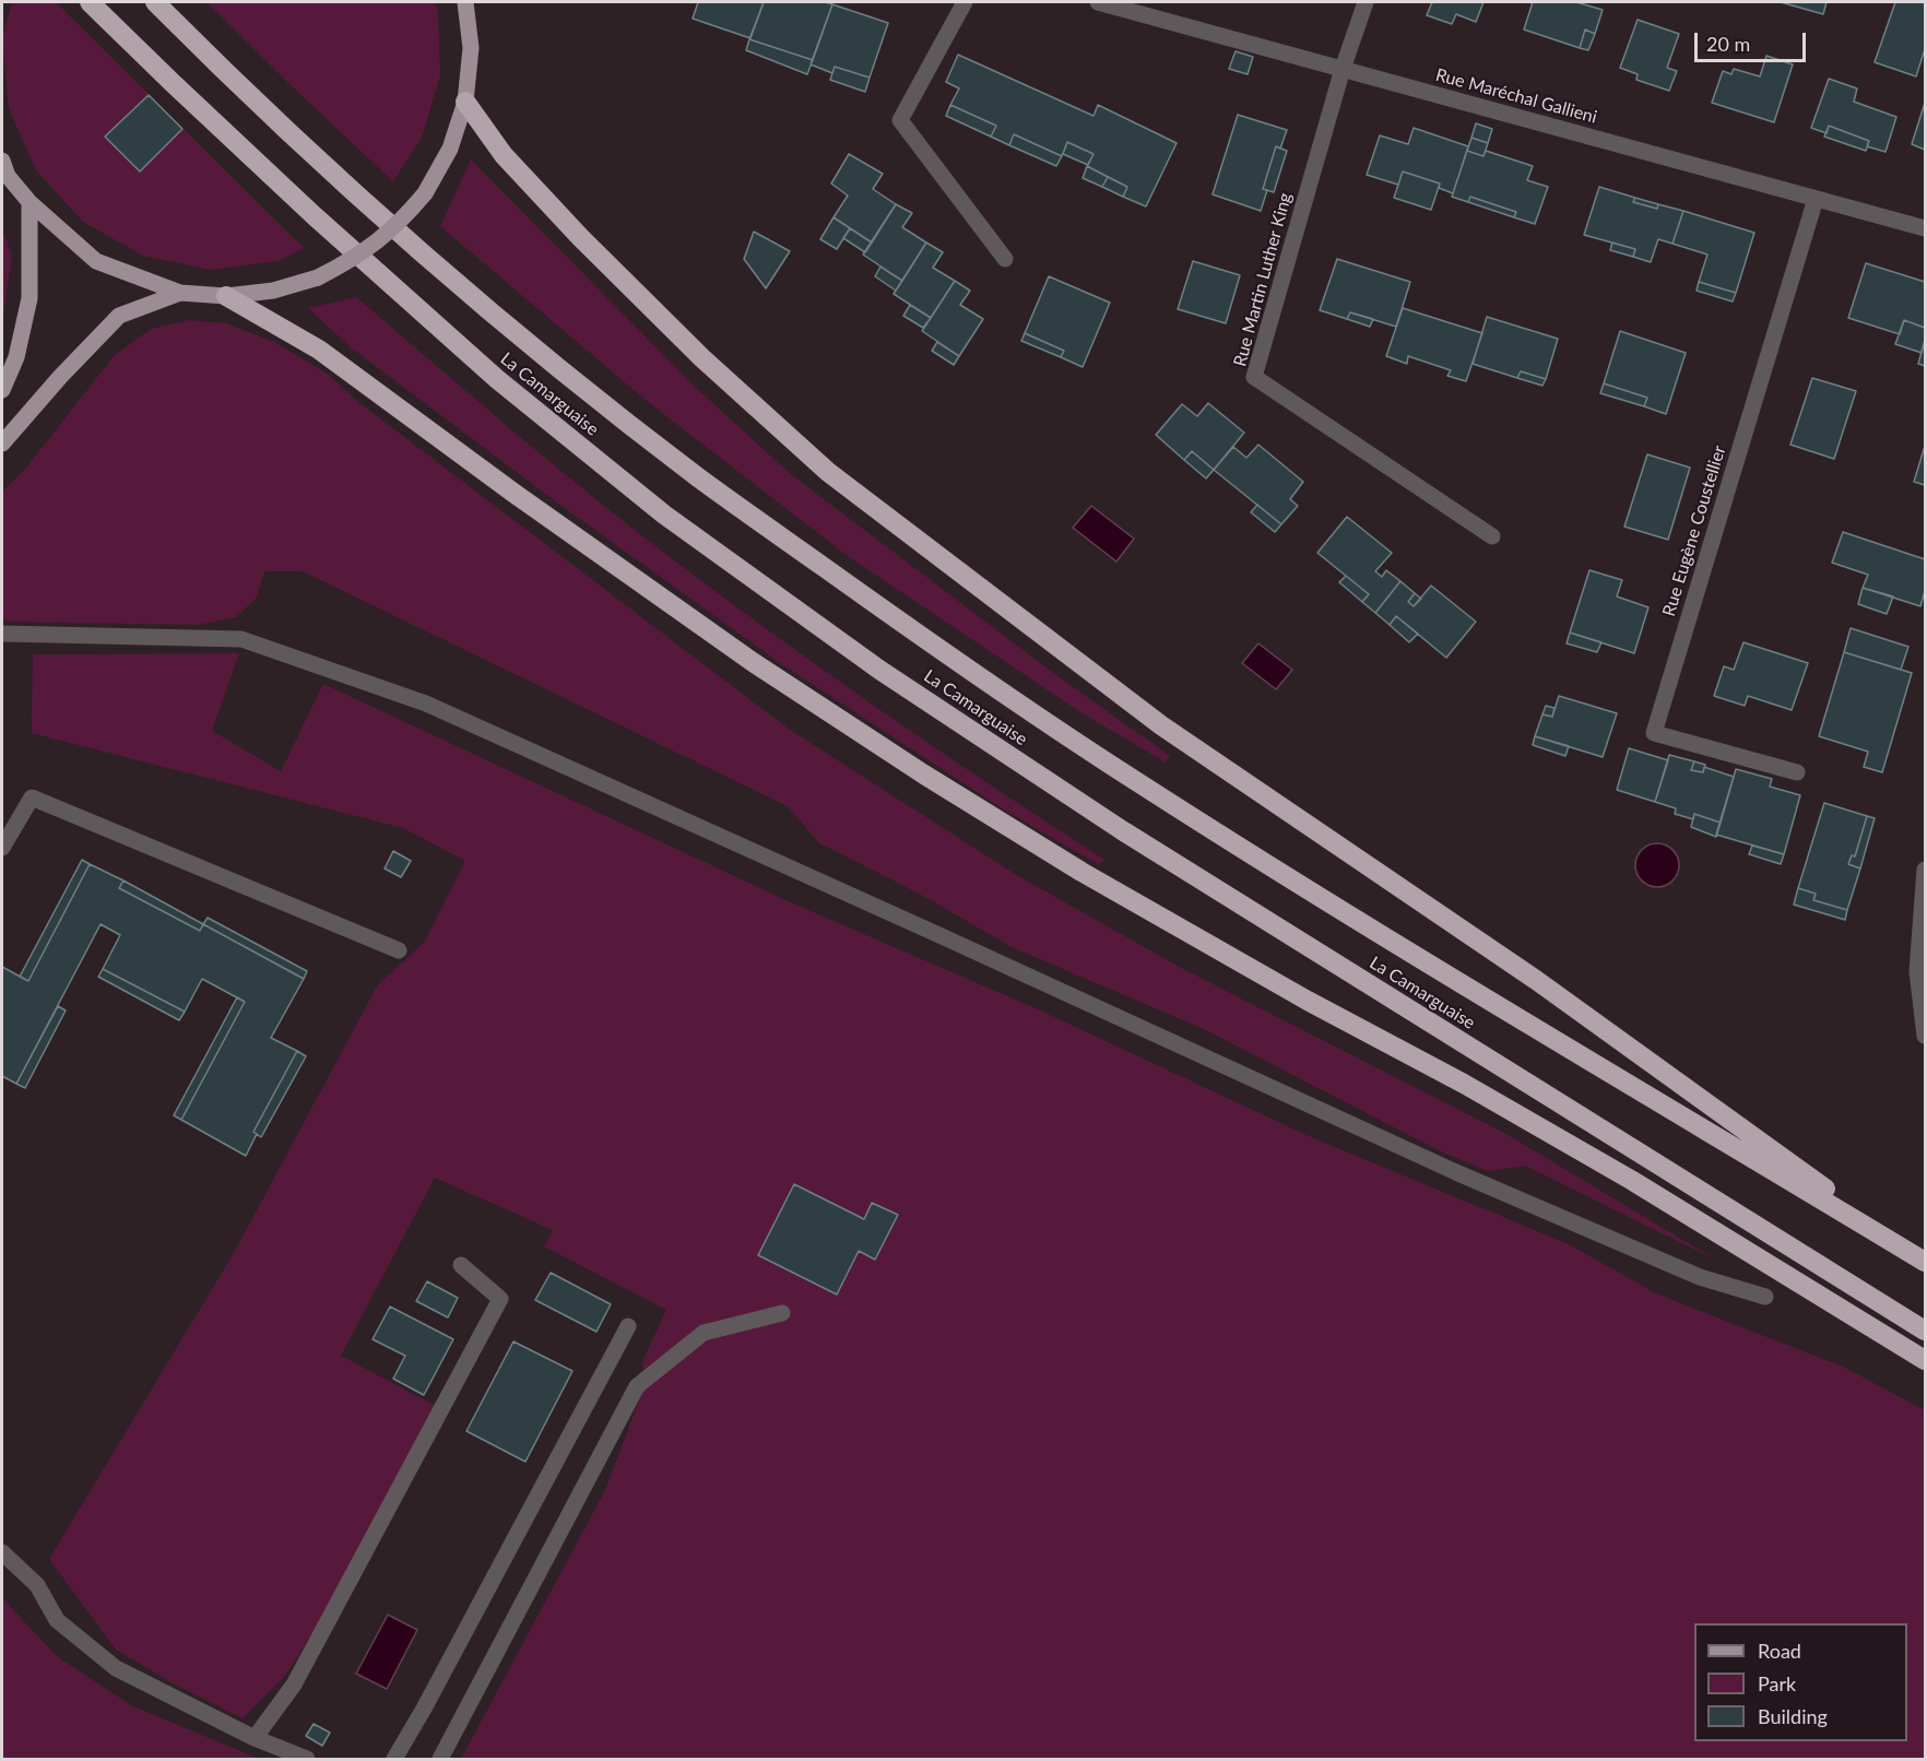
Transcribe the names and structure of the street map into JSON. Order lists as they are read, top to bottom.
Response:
{
  "streets": {
    "highway": ["La Camarguaise"],
    "street": ["Rue Maréchal Gallieni", "Rue Martin Luther King", "Rue Eugène Coustellier"]
  },
  "crossings": [
    ["Rue Maréchal Gallieni", "Rue Martin Luther King"],
    ["Rue Maréchal Gallieni", "Rue Eugène Coustellier"]
  ],
  "legend": ["Road", "Park", "Building"],
  "scale_bar": "20 m"
}
